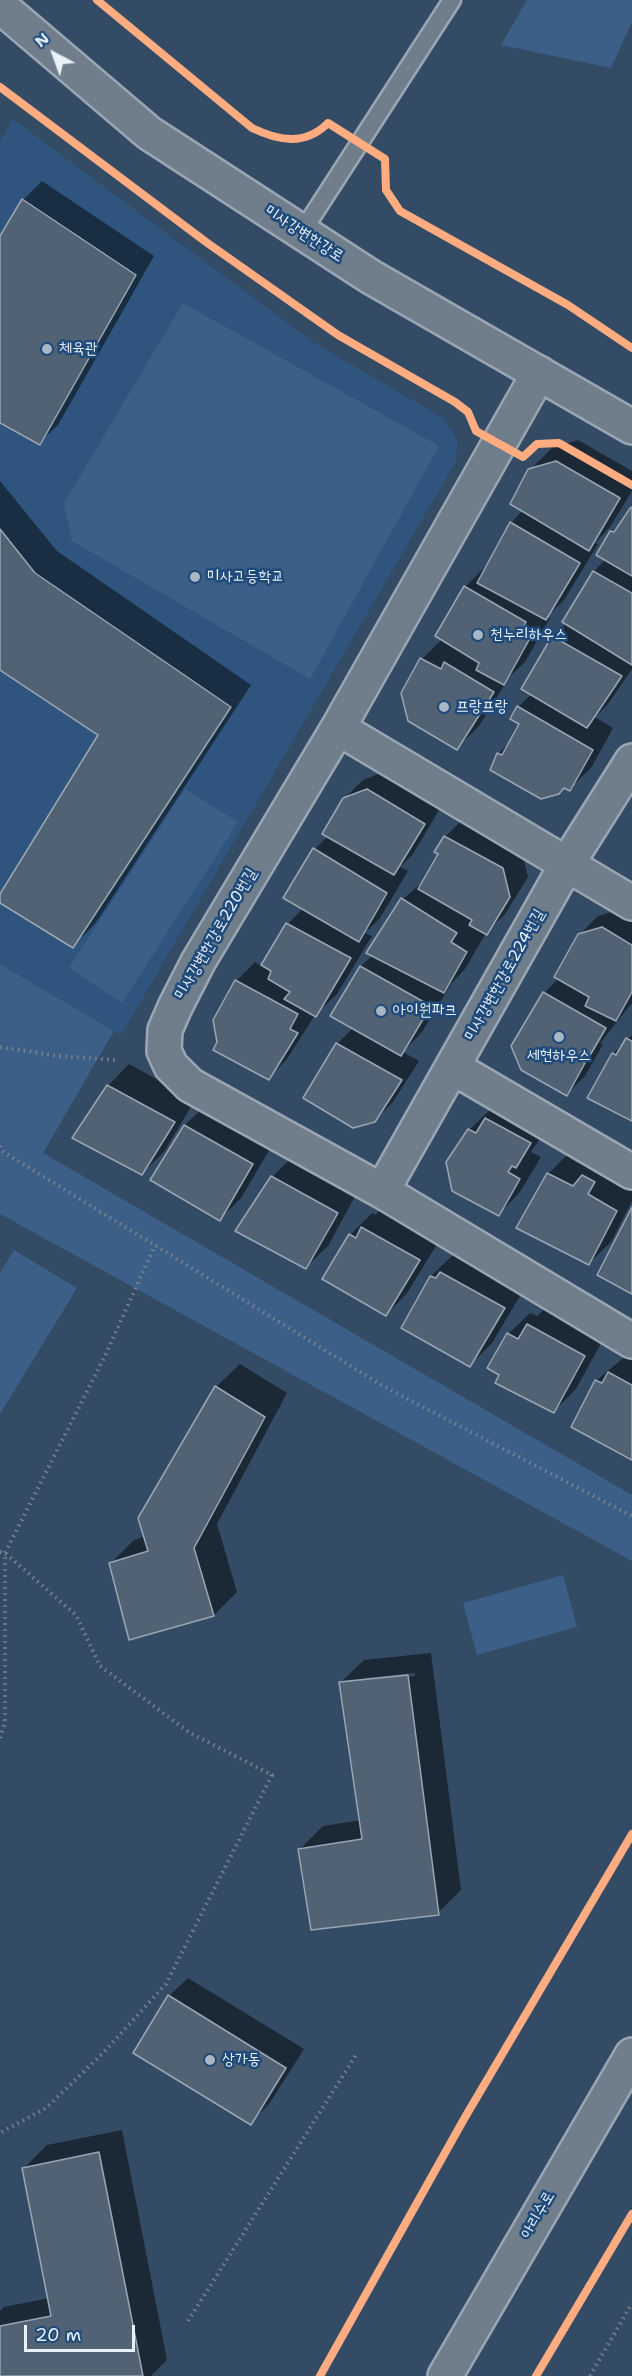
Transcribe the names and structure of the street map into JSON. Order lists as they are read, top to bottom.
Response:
{
  "streets": {
    "street": [
      "미사강변한강로",
      "미사강변한강로220번길",
      "미사강변한강로224번길",
      "아리수로"
    ]
  },
  "crossings": [
    ["미사강변한강로", "미사강변한강로220번길"],
    ["미사강변한강로220번길", "미사강변한강로224번길"]
  ],
  "places": [
    "체육관",
    "미사고등학교",
    "천누리하우스",
    "프랑프랑",
    "아이원파크",
    "세현하우스",
    "상가동"
  ],
  "scale_bar": "20 m",
  "north": "top left"
}
